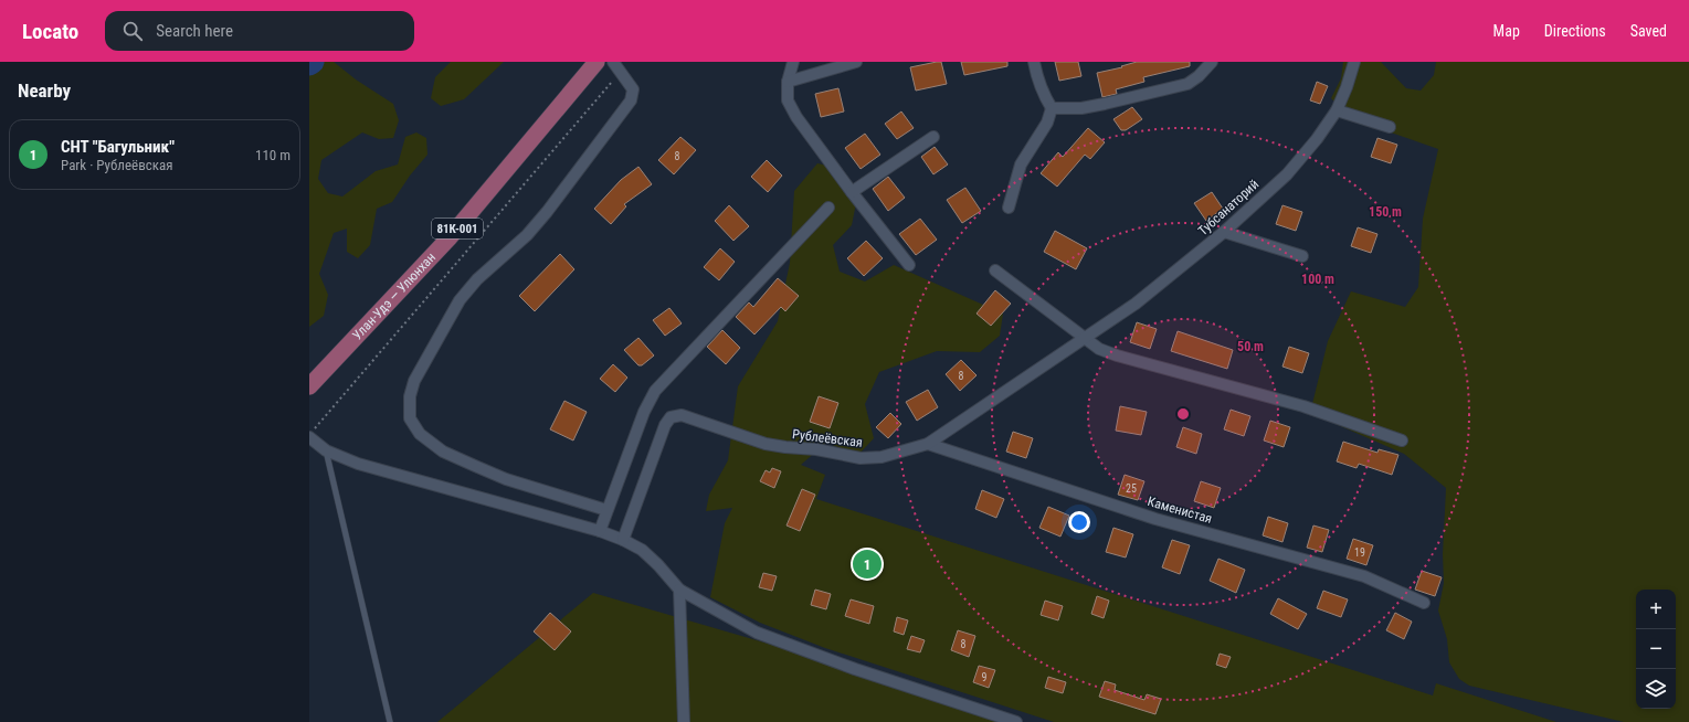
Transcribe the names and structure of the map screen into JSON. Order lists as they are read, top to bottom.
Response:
{
  "streets": {
    "main road": ["81К-001", "Улан-Удэ — Улюнхан"],
    "street": ["Тубсанаторий", "Рублеёвская", "Каменистая"]
  },
  "crossings": [
    ["Тубсанаторий", "Рублеёвская"],
    ["Рублеёвская", "Каменистая"]
  ],
  "house_numbers": [
    "8",
    "8",
    "25",
    "19",
    "8",
    "9"
  ],
  "page": {
    "header": "Locato",
    "search": "Search here",
    "nav": ["Map", "Directions", "Saved"],
    "heading": "Nearby",
    "list": [
      {
        "mark": "1",
        "name": "СНТ \"Багульник\"",
        "note": "Park · Рублеёвская",
        "value": "110 m"
      }
    ],
    "pins": "1",
    "map_buttons": ["+", "−"]
  },
  "rings": ["150 m", "100 m", "50 m"]
}
